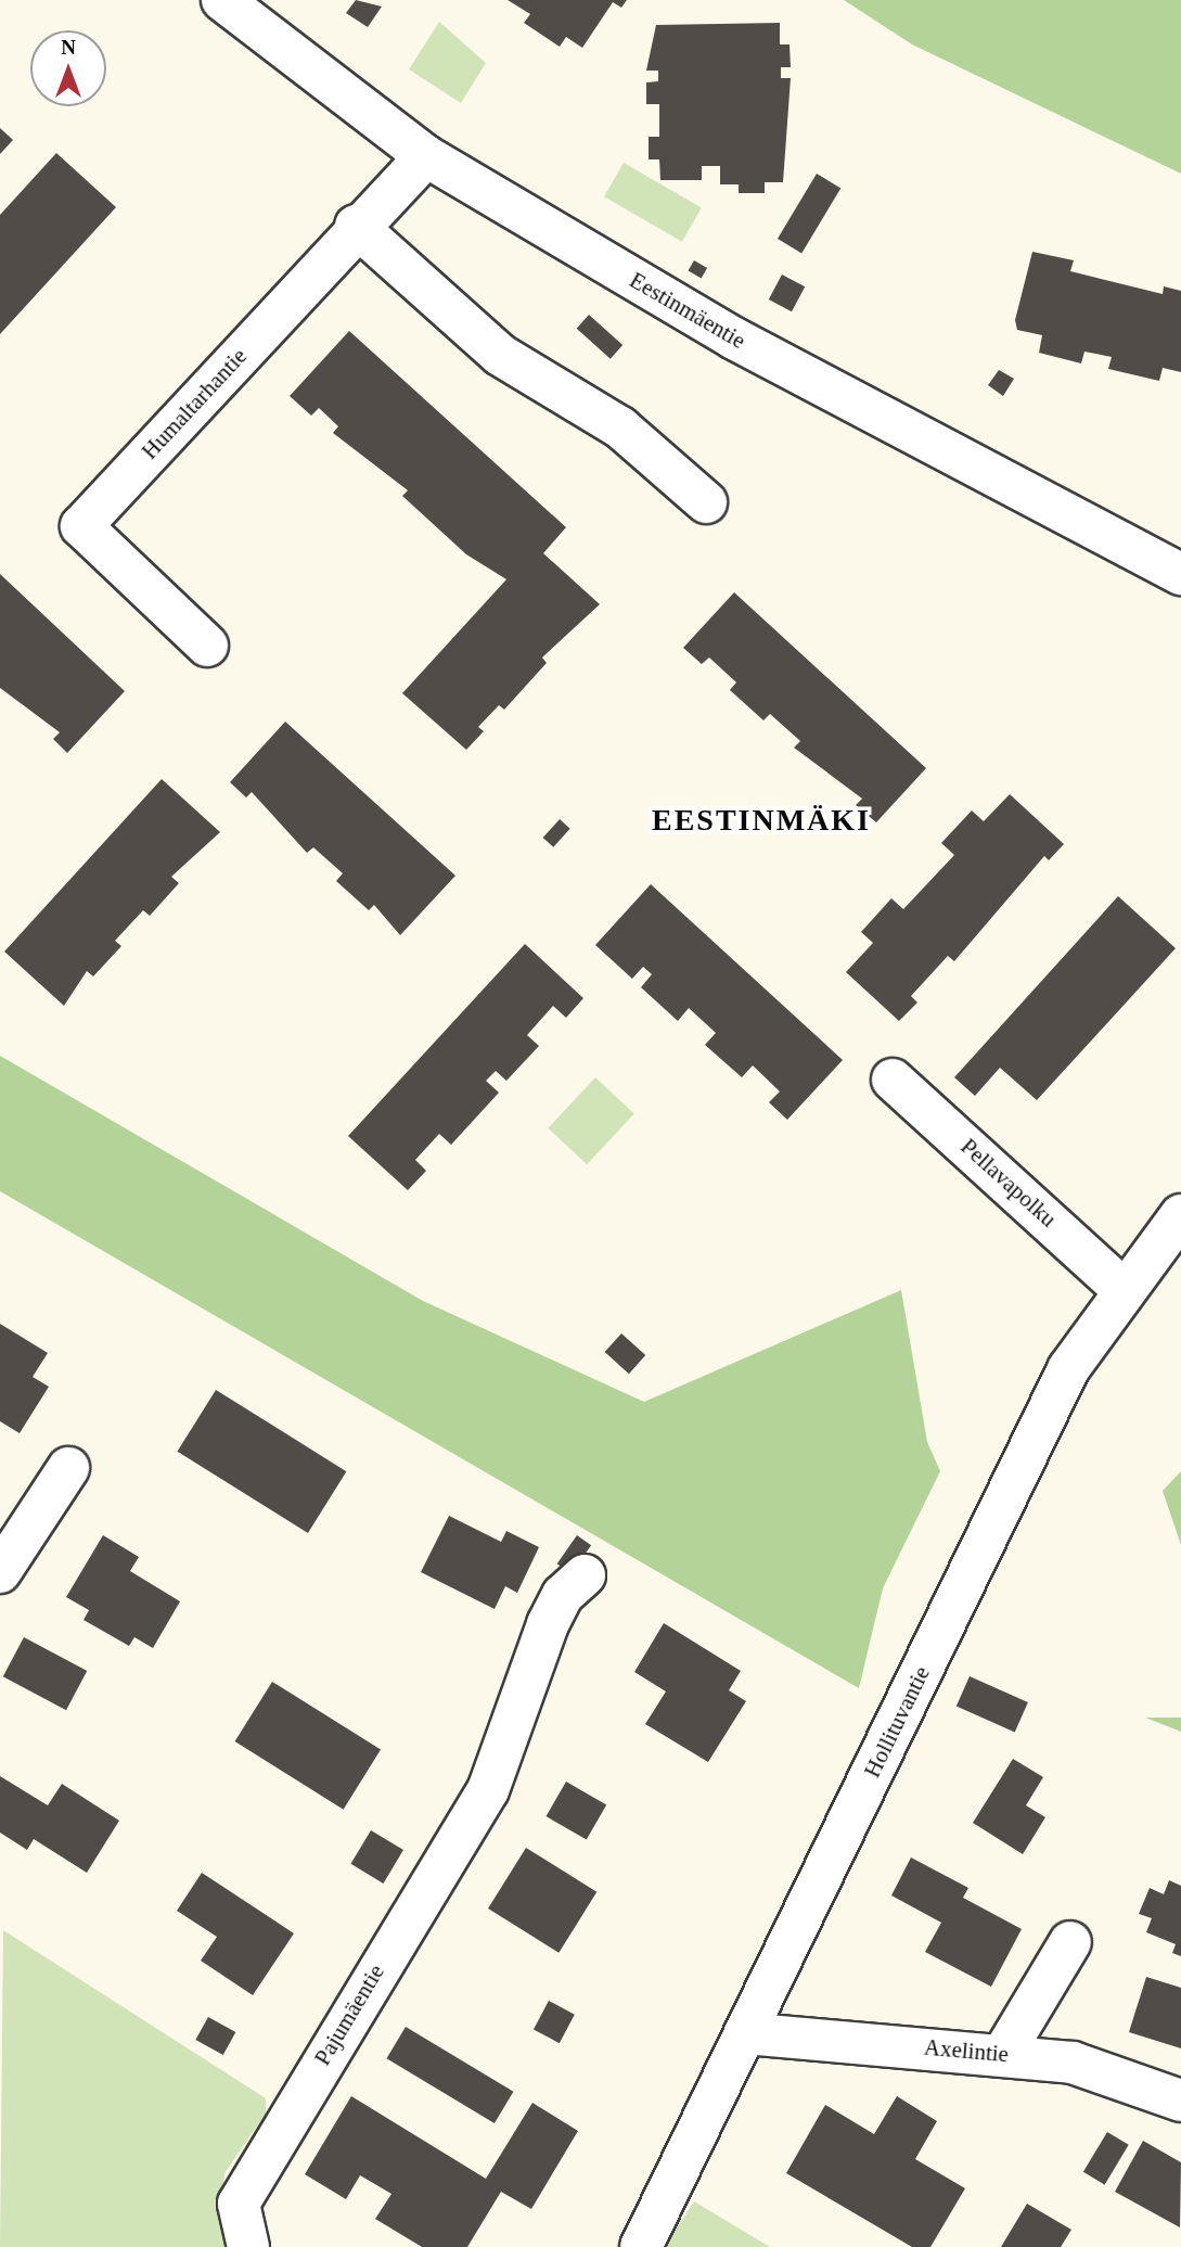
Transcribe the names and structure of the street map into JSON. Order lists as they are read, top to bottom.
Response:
{
  "streets": {
    "street": [
      "Eestinmäentie",
      "Humaltarhantie",
      "Pellavapolku",
      "Hollituvantie",
      "Pajumäentie",
      "Axelintie"
    ]
  },
  "crossings": [
    ["Eestinmäentie", "Humaltarhantie"],
    ["Pellavapolku", "Hollituvantie"],
    ["Hollituvantie", "Axelintie"]
  ],
  "districts": ["EESTINMÄKI"],
  "north": "top"
}
